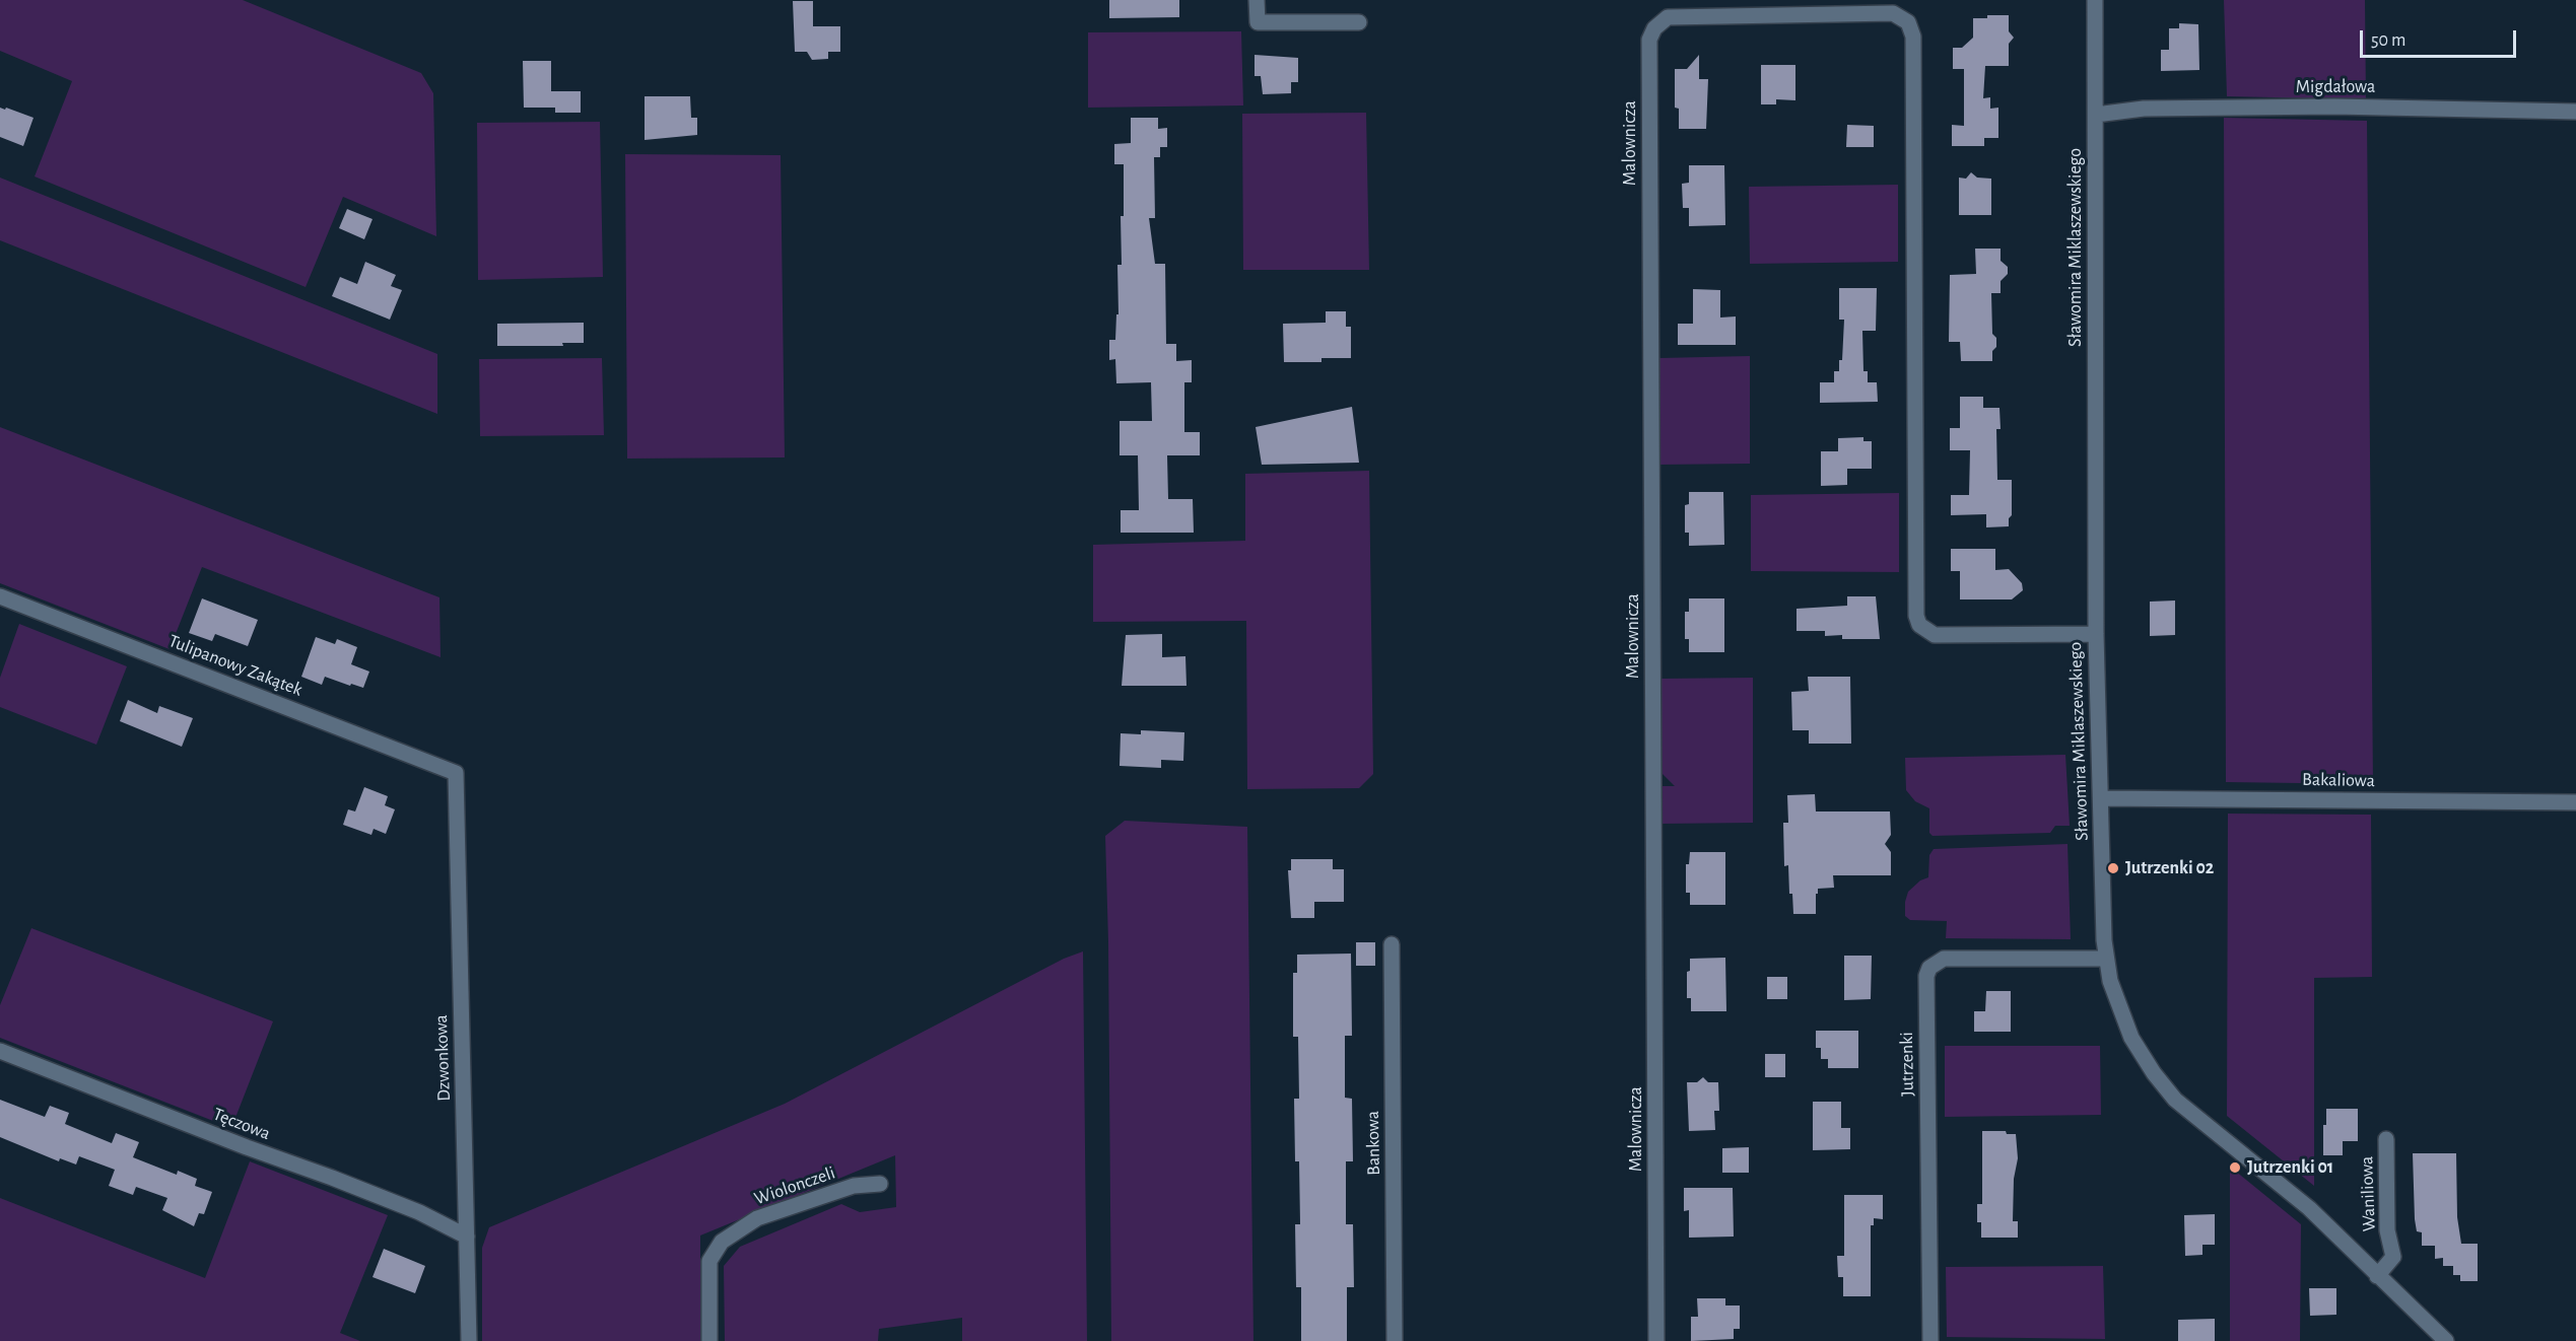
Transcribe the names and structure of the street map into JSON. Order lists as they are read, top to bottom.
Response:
{
  "streets": {
    "street": [
      "Migdałowa",
      "Malownicza",
      "Sławomira Miklaszewskiego",
      "Tulipanowy Zakątek",
      "Bakaliowa",
      "Dzwonkowa",
      "Jutrzenki",
      "Tęczowa",
      "Bankowa",
      "Wiolonczeli",
      "Waniliowa"
    ]
  },
  "crossings": [
    ["Migdałowa", "Sławomira Miklaszewskiego"],
    ["Malownicza", "Sławomira Miklaszewskiego"],
    ["Sławomira Miklaszewskiego", "Bakaliowa"],
    ["Sławomira Miklaszewskiego", "Jutrzenki"],
    ["Sławomira Miklaszewskiego", "Waniliowa"],
    ["Tulipanowy Zakątek", "Dzwonkowa"],
    ["Dzwonkowa", "Tęczowa"]
  ],
  "places": ["Jutrzenki 02", "Jutrzenki 01"],
  "scale_bar": "50 m"
}
